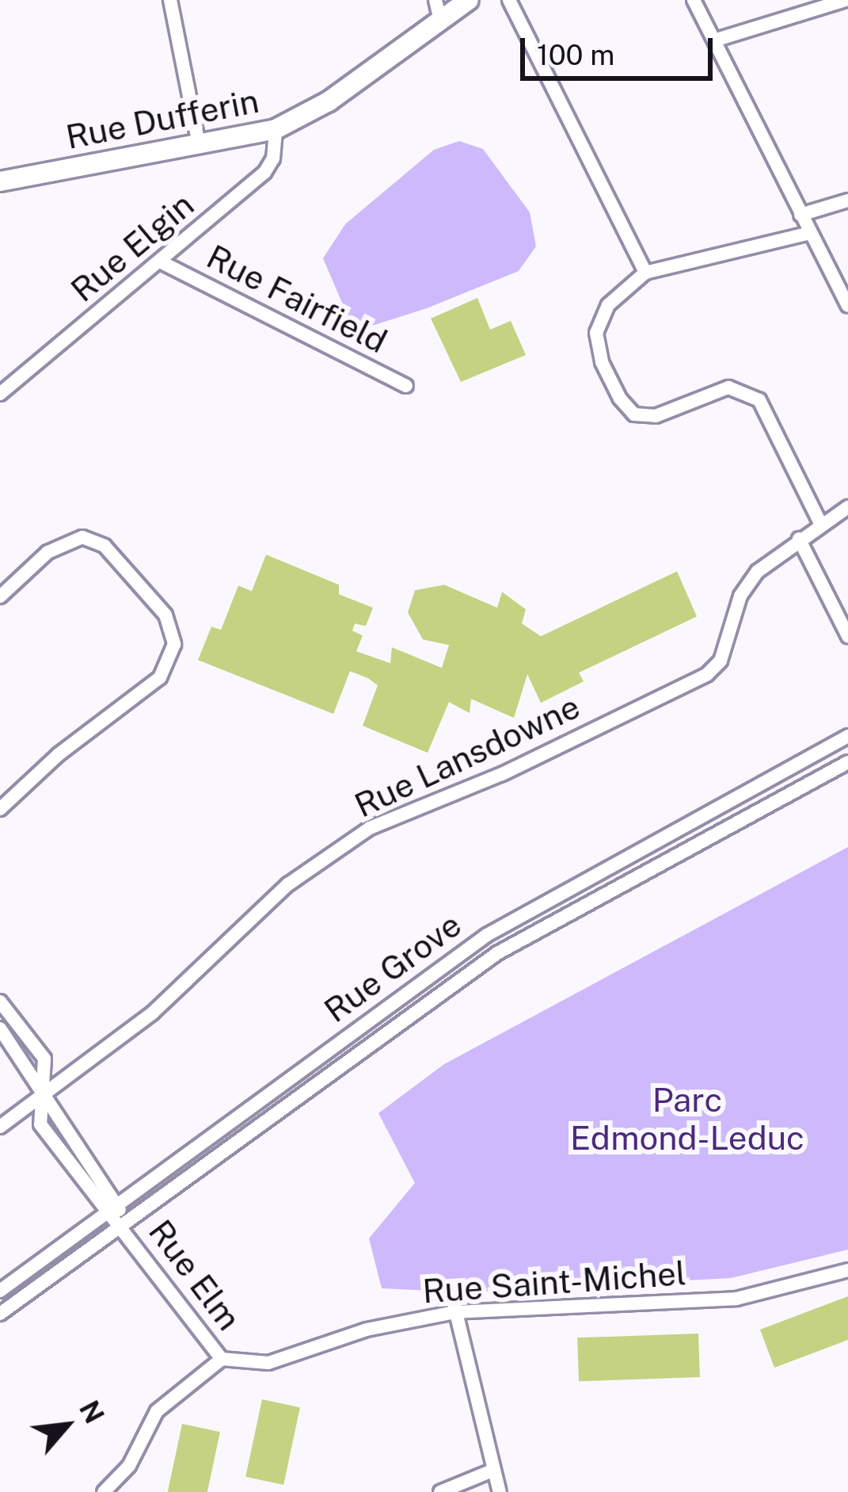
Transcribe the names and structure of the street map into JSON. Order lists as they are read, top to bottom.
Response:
{
  "streets": {
    "main road": ["Rue Dufferin"],
    "street": [
      "Rue Elgin",
      "Rue Fairfield",
      "Rue Lansdowne",
      "Rue Grove",
      "Rue Elm",
      "Rue Saint-Michel"
    ]
  },
  "crossings": [
    ["Rue Dufferin", "Rue Elgin"],
    ["Rue Elgin", "Rue Fairfield"],
    ["Rue Lansdowne", "Rue Elm"],
    ["Rue Grove", "Rue Elm"],
    ["Rue Elm", "Rue Saint-Michel"]
  ],
  "parks": ["Parc Edmond-Leduc"],
  "scale_bar": "100 m",
  "north": "top right"
}
